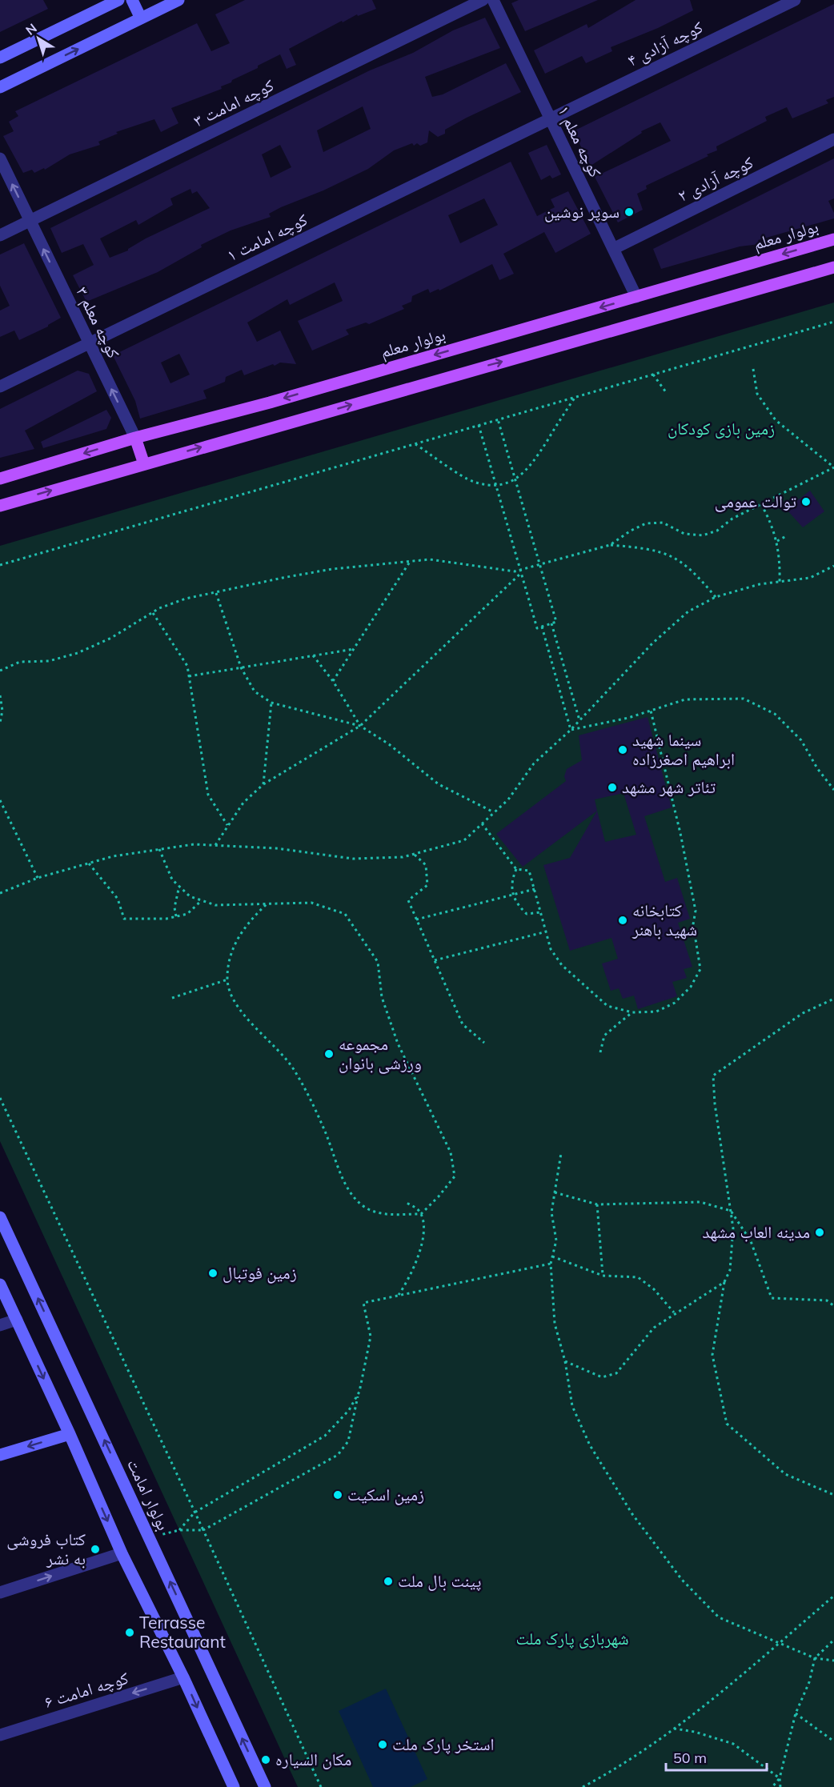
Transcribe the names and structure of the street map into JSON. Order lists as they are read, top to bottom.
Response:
{
  "streets": {
    "main road": ["بولوار معلم", "بولوار امامت"],
    "street": [
      "کوچه آزادی ۴",
      "کوچه امامت ۳",
      "کوچه معلم ۱",
      "کوچه آزادی ۲",
      "کوچه امامت ۱",
      "کوچه معلم ۳",
      "کوچه امامت ۶"
    ]
  },
  "crossings": [
    ["کوچه آزادی ۴", "کوچه معلم ۱"],
    ["کوچه آزادی ۴", "کوچه امامت ۱"],
    ["کوچه امامت ۳", "کوچه معلم ۳"],
    ["کوچه معلم ۱", "کوچه آزادی ۲"],
    ["کوچه معلم ۱", "بولوار معلم"],
    ["کوچه معلم ۱", "کوچه امامت ۱"],
    ["بولوار معلم", "کوچه معلم ۳"],
    ["کوچه امامت ۱", "کوچه معلم ۳"]
  ],
  "one_way": ["کوچه معلم ۳", "کوچه امامت ۶"],
  "parks": ["زمین بازی کودکان", "شهربازی پارک ملت"],
  "places": [
    "سوپر نوشین",
    "توالت عمومی",
    "سینما شهید ابراهیم اصغرزاده",
    "تئاتر شهر مشهد",
    "کتابخانه شهید باهنر",
    "مجموعه ورزشی بانوان",
    "مدينه العاب مشهد",
    "زمین فوتبال",
    "زمین اسکیت",
    "کتاب فروشی به نشر",
    "پینت بال ملت",
    "Terrasse Restaurant",
    "استخر پارک ملت",
    "مکان السیاره"
  ],
  "scale_bar": "50 m",
  "north": "top left"
}
